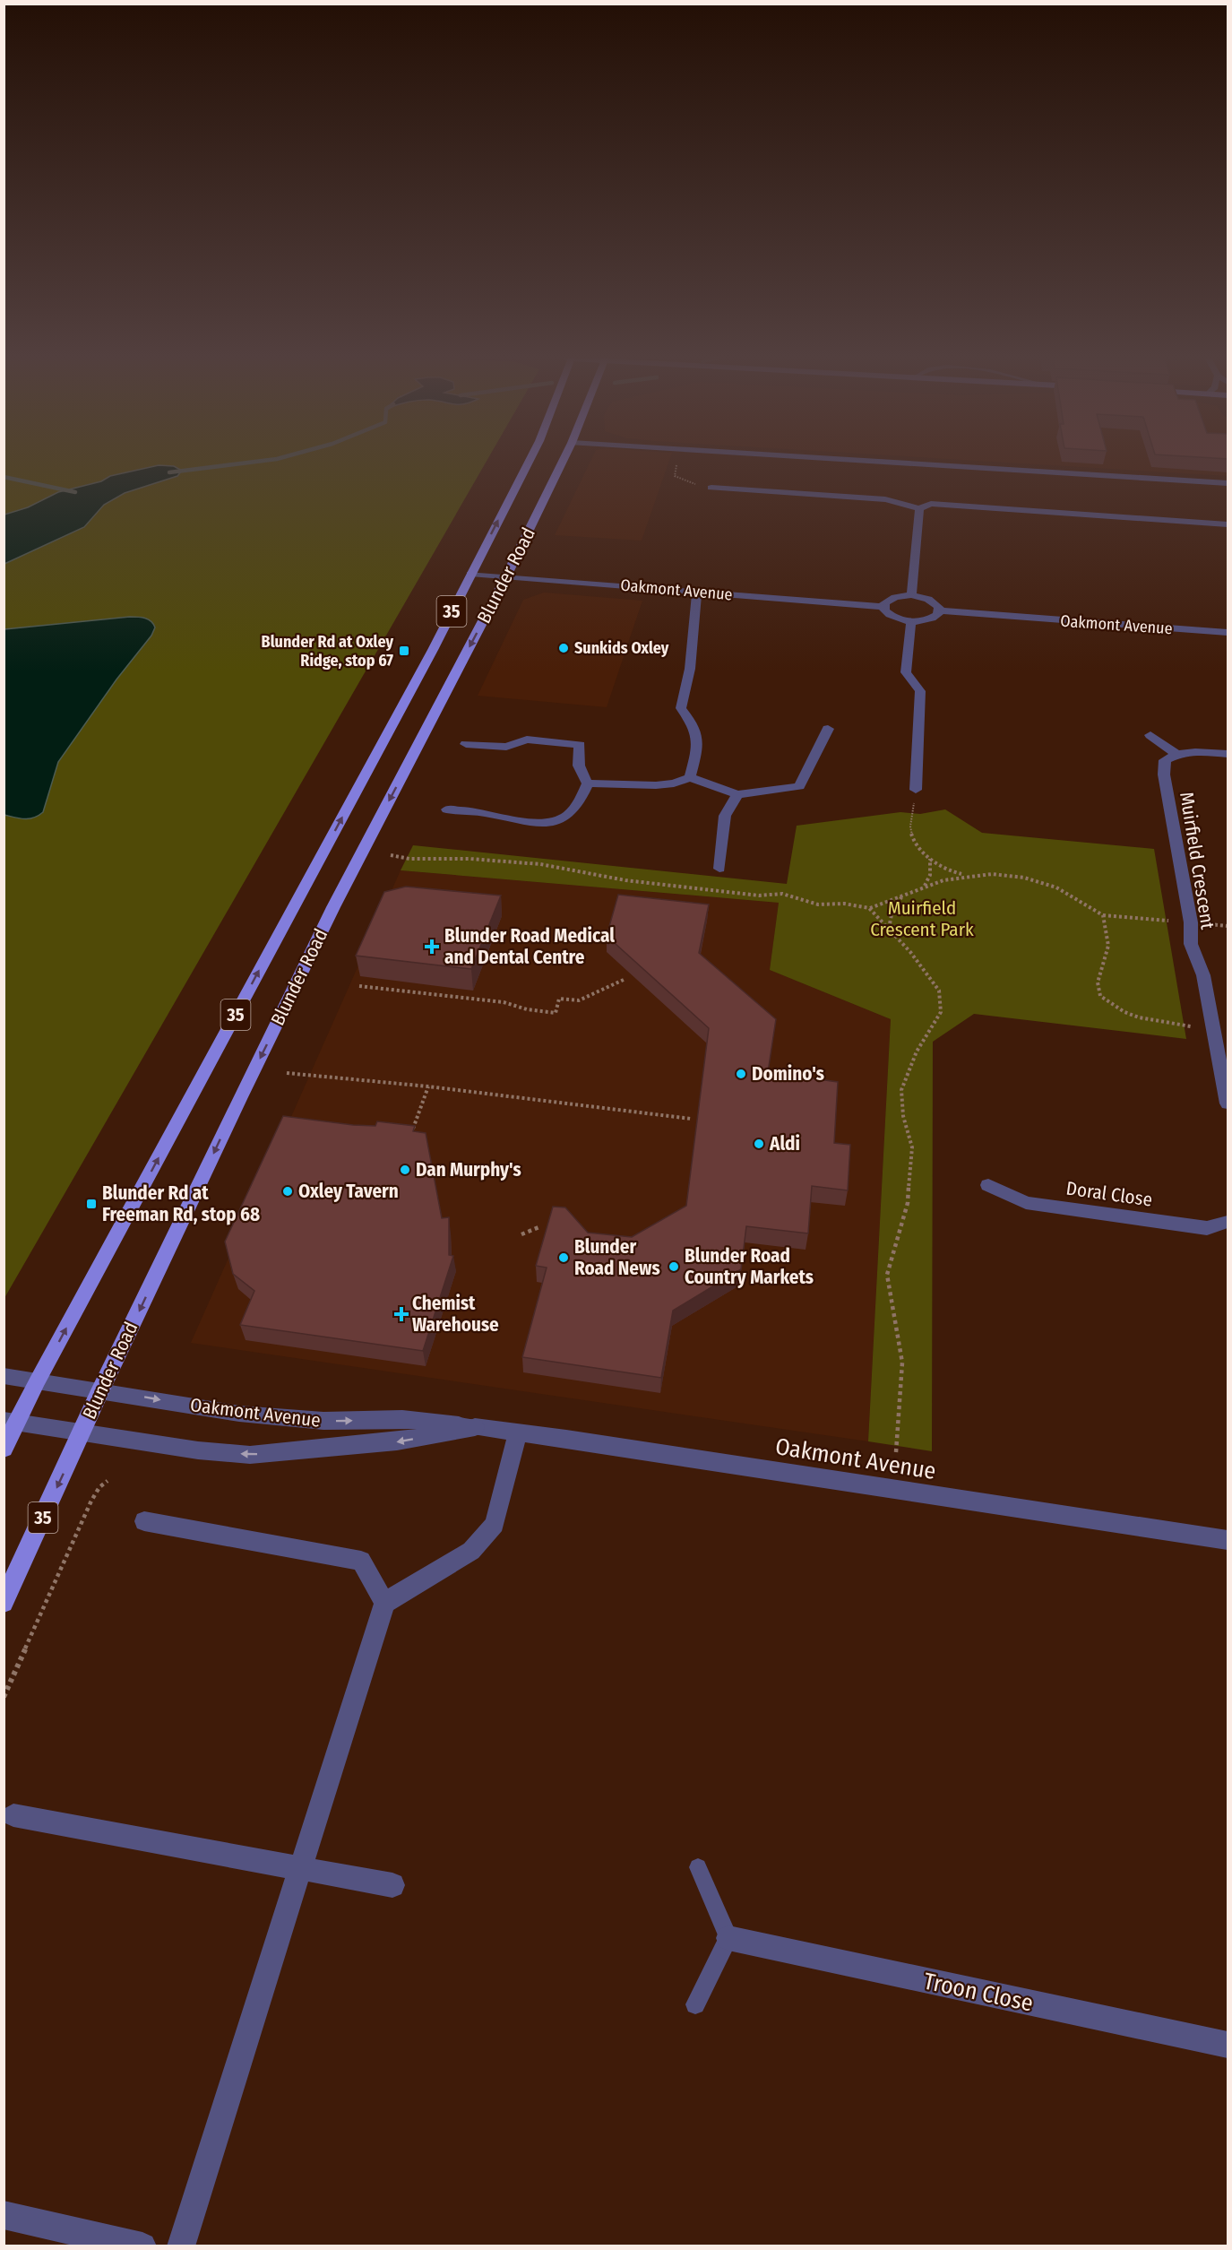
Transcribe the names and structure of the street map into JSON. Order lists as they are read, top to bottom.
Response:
{
  "streets": {
    "main road": ["Blunder Road", "35"],
    "street": [
      "Oakmont Avenue",
      "Muirfield Crescent",
      "Doral Close",
      "Troon Close"
    ]
  },
  "crossings": [
    ["Blunder Road", "Oakmont Avenue"]
  ],
  "parks": ["Muirfield Crescent Park"],
  "places": {
    "other": [
      "Sunkids Oxley",
      "Domino's",
      "Aldi",
      "Dan Murphy's",
      "Oxley Tavern",
      "Blunder Road News",
      "Blunder Road Country Markets"
    ],
    "transit": ["Blunder Rd at Oxley Ridge, stop 67", "Blunder Rd at Freeman Rd, stop 68"],
    "health": ["Blunder Road Medical and Dental Centre", "Chemist Warehouse"]
  }
}
